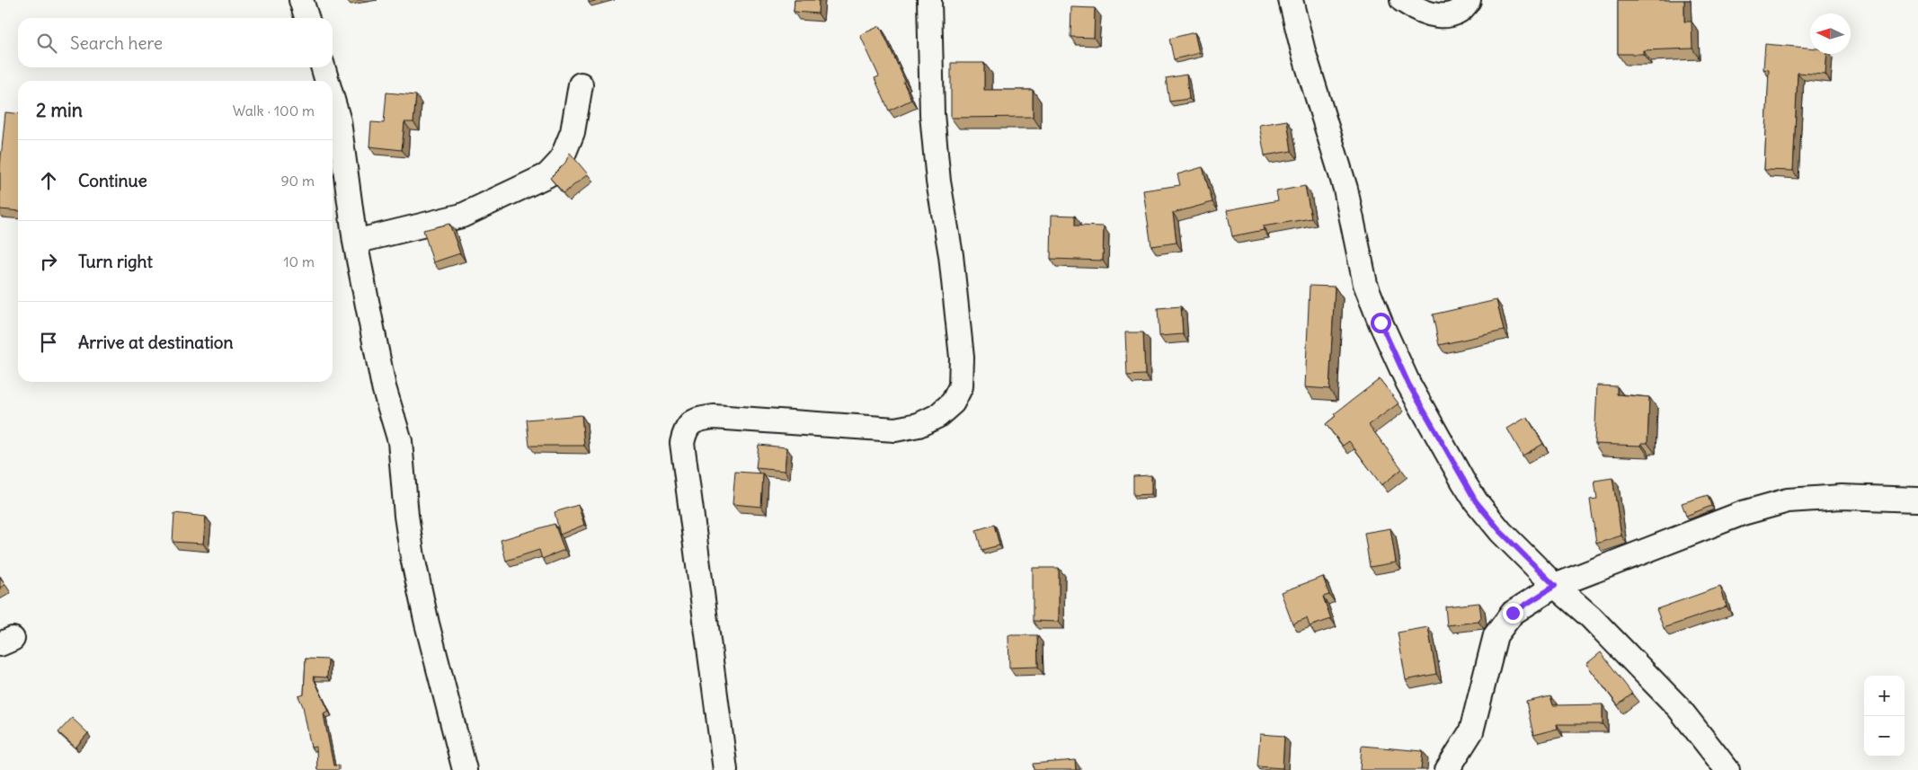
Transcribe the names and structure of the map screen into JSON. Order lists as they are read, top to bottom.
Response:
{
  "north": "left",
  "page": {
    "search": "Search here",
    "heading": ["2 min", "Walk · 100 m"],
    "list": [
      ["Continue", "90 m"],
      ["Turn right", "10 m"],
      "Arrive at destination"
    ],
    "map_buttons": ["+", "−"]
  }
}
